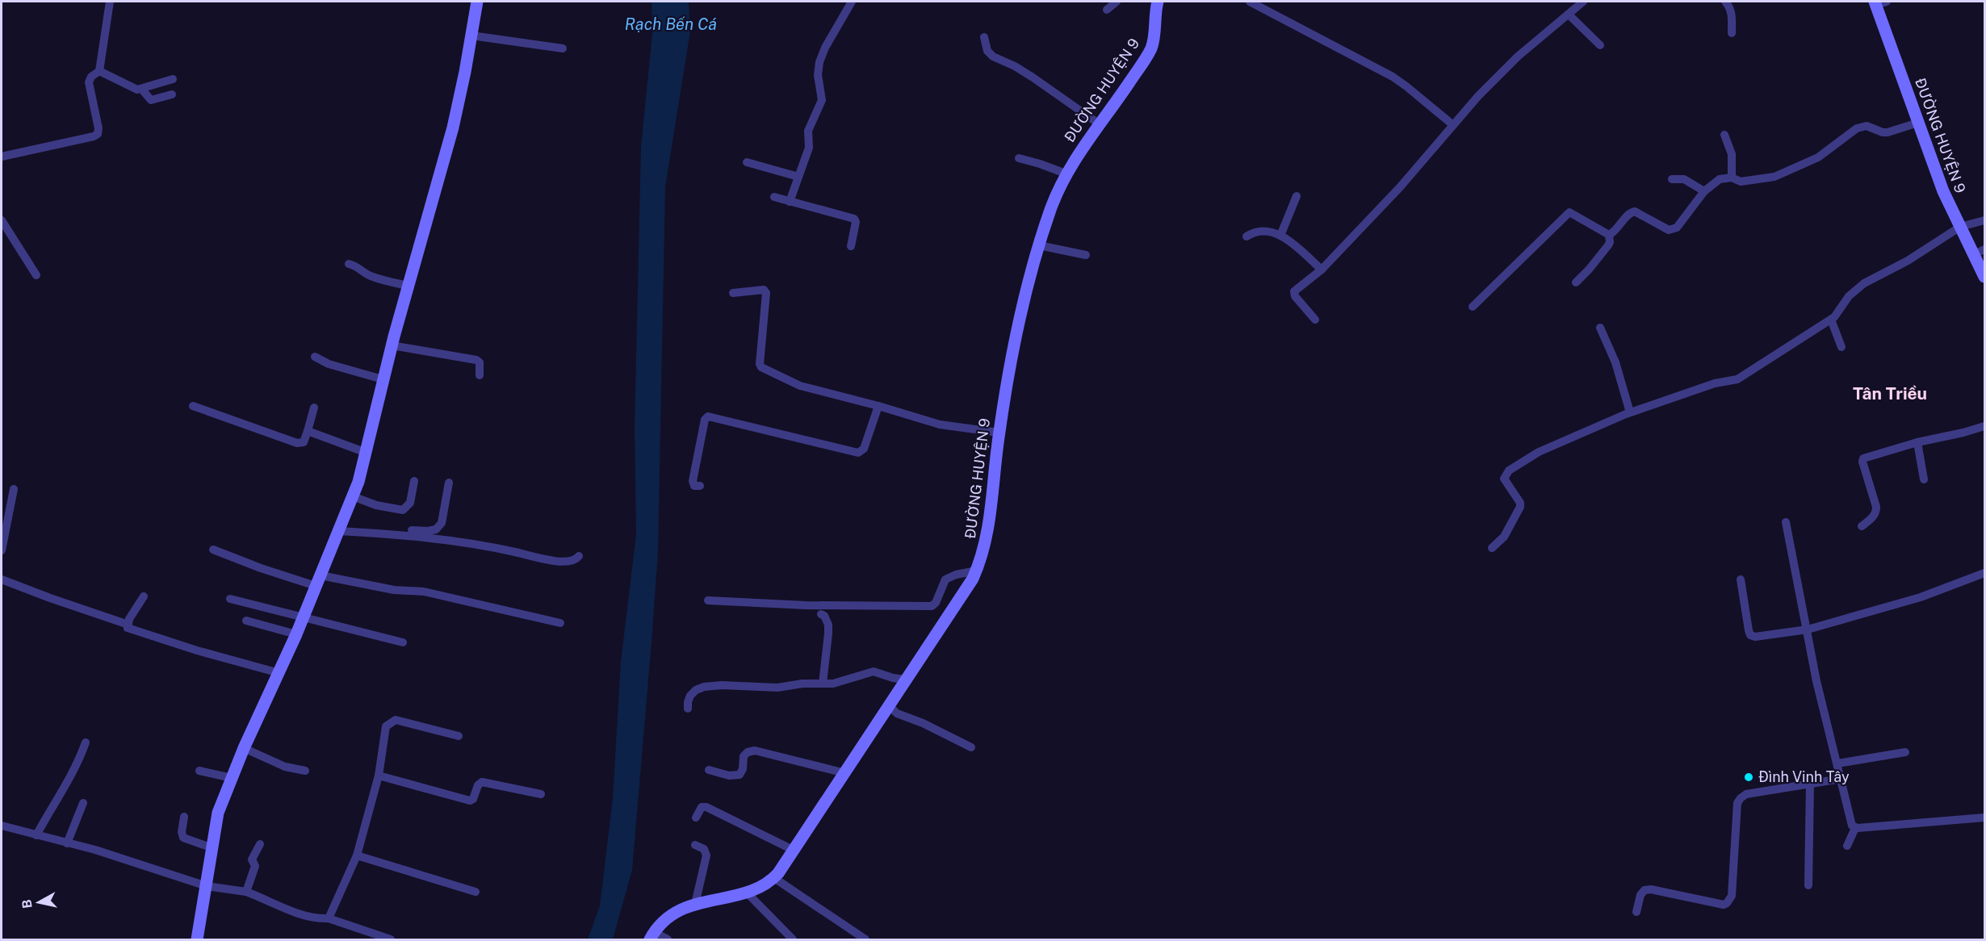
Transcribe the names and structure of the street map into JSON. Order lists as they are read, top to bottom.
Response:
{
  "streets": {
    "street": ["ĐƯỜNG HUYỆN 9"]
  },
  "districts": ["Tân Triều"],
  "water": ["Rạch Bến Cá"],
  "places": ["Đình Vinh Tây"],
  "north": "left"
}
